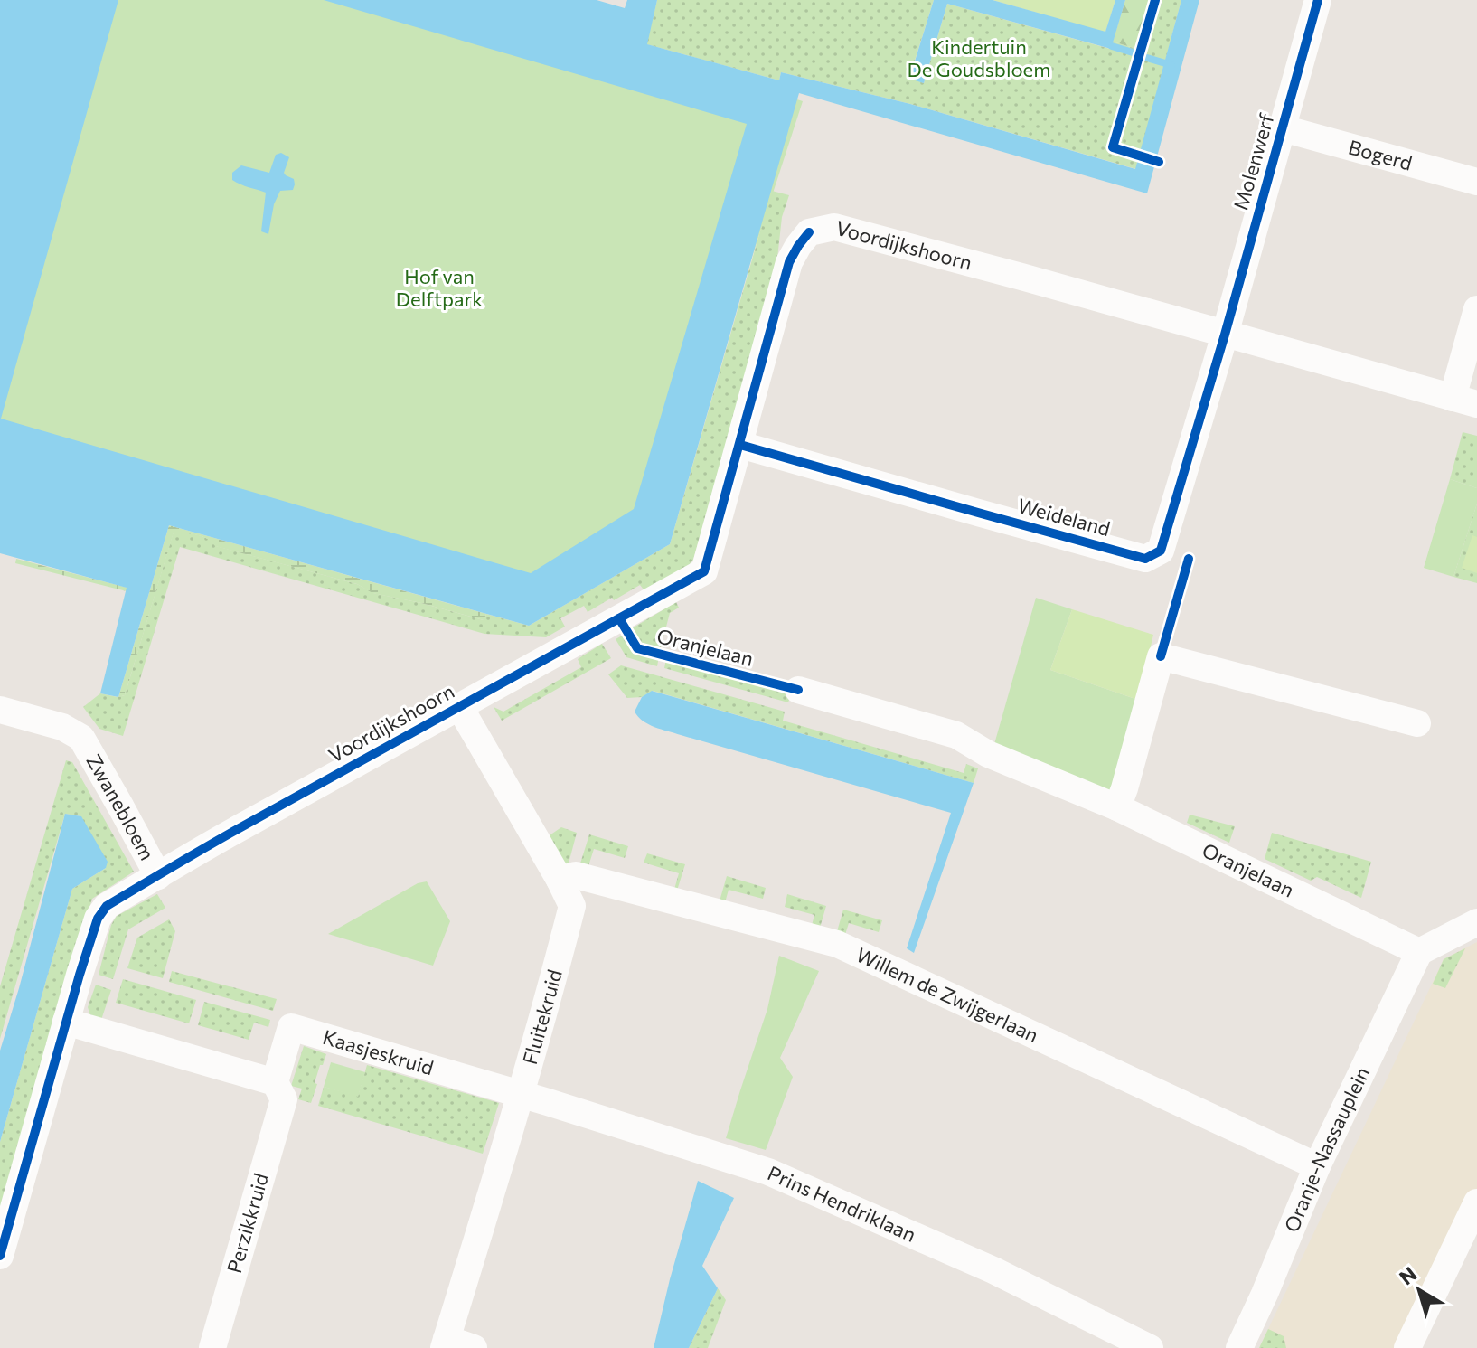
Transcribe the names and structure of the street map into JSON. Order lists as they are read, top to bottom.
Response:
{
  "streets": {
    "street": [
      "Bogerd",
      "Molenwerf",
      "Voordijkshoorn",
      "Weideland",
      "Oranjelaan",
      "Zwanebloem",
      "Willem de Zwijgerlaan",
      "Fluitekruid",
      "Kaasjeskruid",
      "Oranje-Nassauplein",
      "Prins Hendriklaan",
      "Perzikkruid"
    ]
  },
  "crossings": [
    ["Bogerd", "Molenwerf"],
    ["Molenwerf", "Voordijkshoorn"],
    ["Molenwerf", "Weideland"],
    ["Voordijkshoorn", "Weideland"],
    ["Voordijkshoorn", "Zwanebloem"],
    ["Voordijkshoorn", "Fluitekruid"],
    ["Oranjelaan", "Oranje-Nassauplein"],
    ["Willem de Zwijgerlaan", "Fluitekruid"],
    ["Willem de Zwijgerlaan", "Oranje-Nassauplein"],
    ["Fluitekruid", "Kaasjeskruid"],
    ["Fluitekruid", "Prins Hendriklaan"],
    ["Kaasjeskruid", "Prins Hendriklaan"],
    ["Kaasjeskruid", "Perzikkruid"]
  ],
  "parks": ["Kindertuin De Goudsbloem", "Hof van Delftpark"],
  "north": "top left"
}
